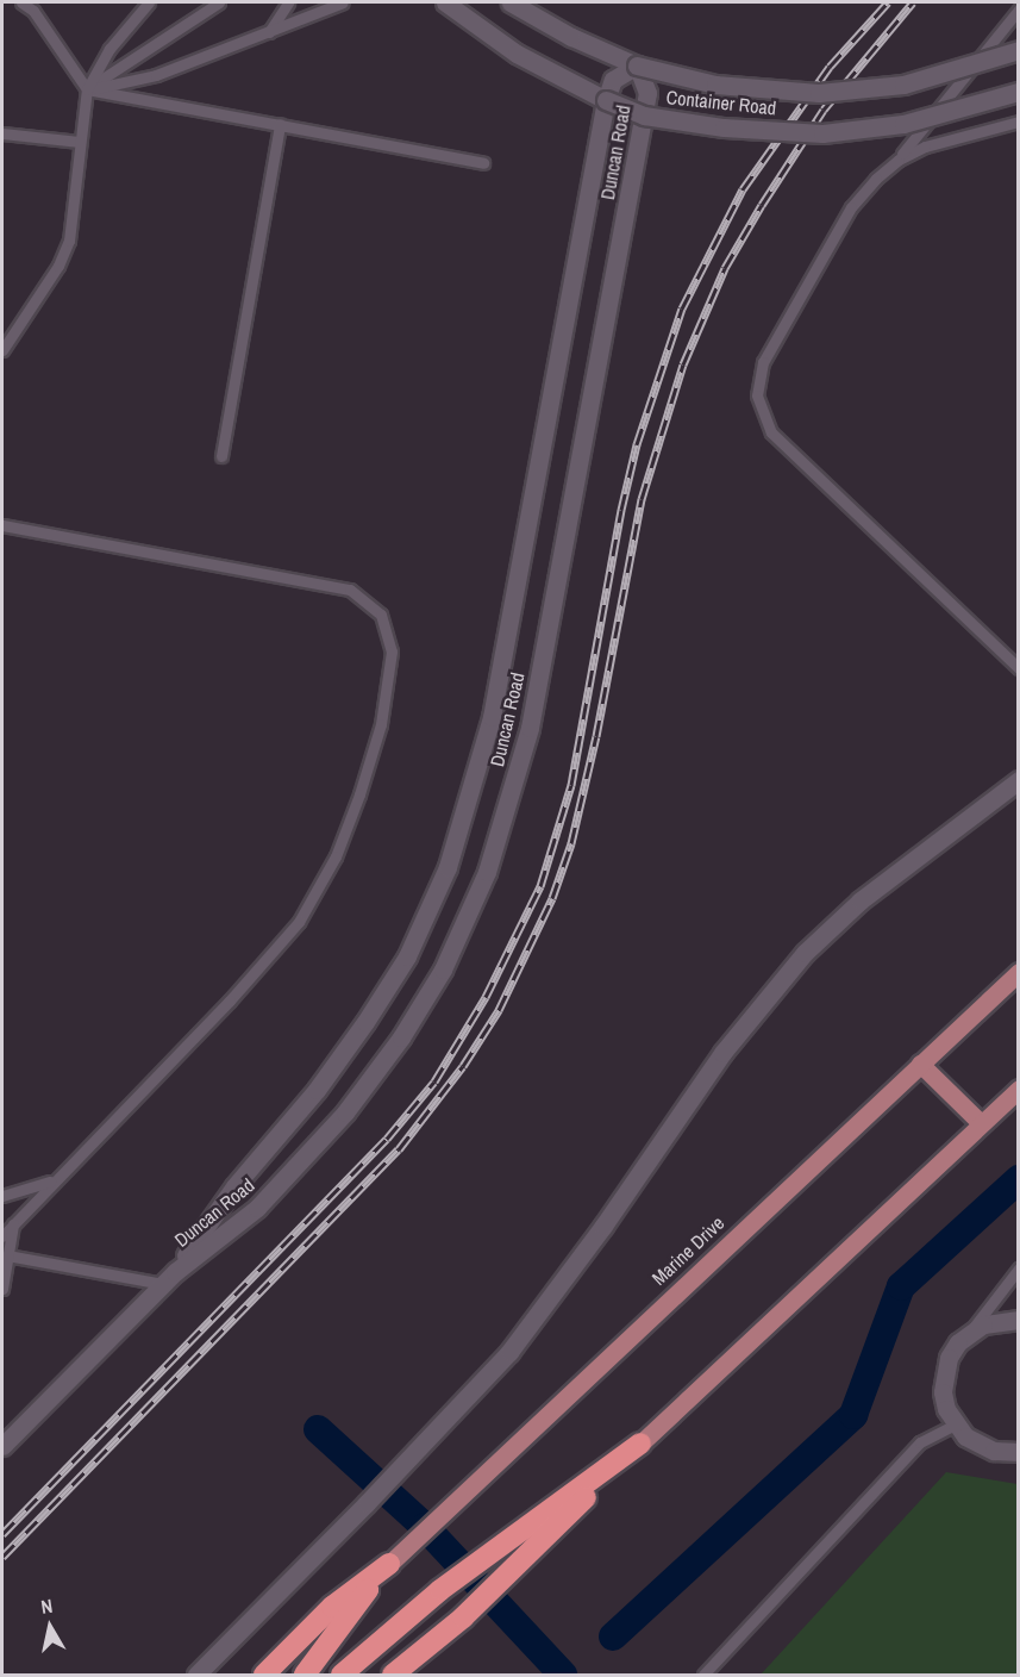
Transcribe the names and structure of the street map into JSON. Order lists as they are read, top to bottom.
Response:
{
  "streets": {
    "main road": ["Marine Drive"],
    "street": ["Container Road", "Duncan Road"]
  },
  "crossings": [
    ["Container Road", "Duncan Road"]
  ],
  "north": "top"
}
